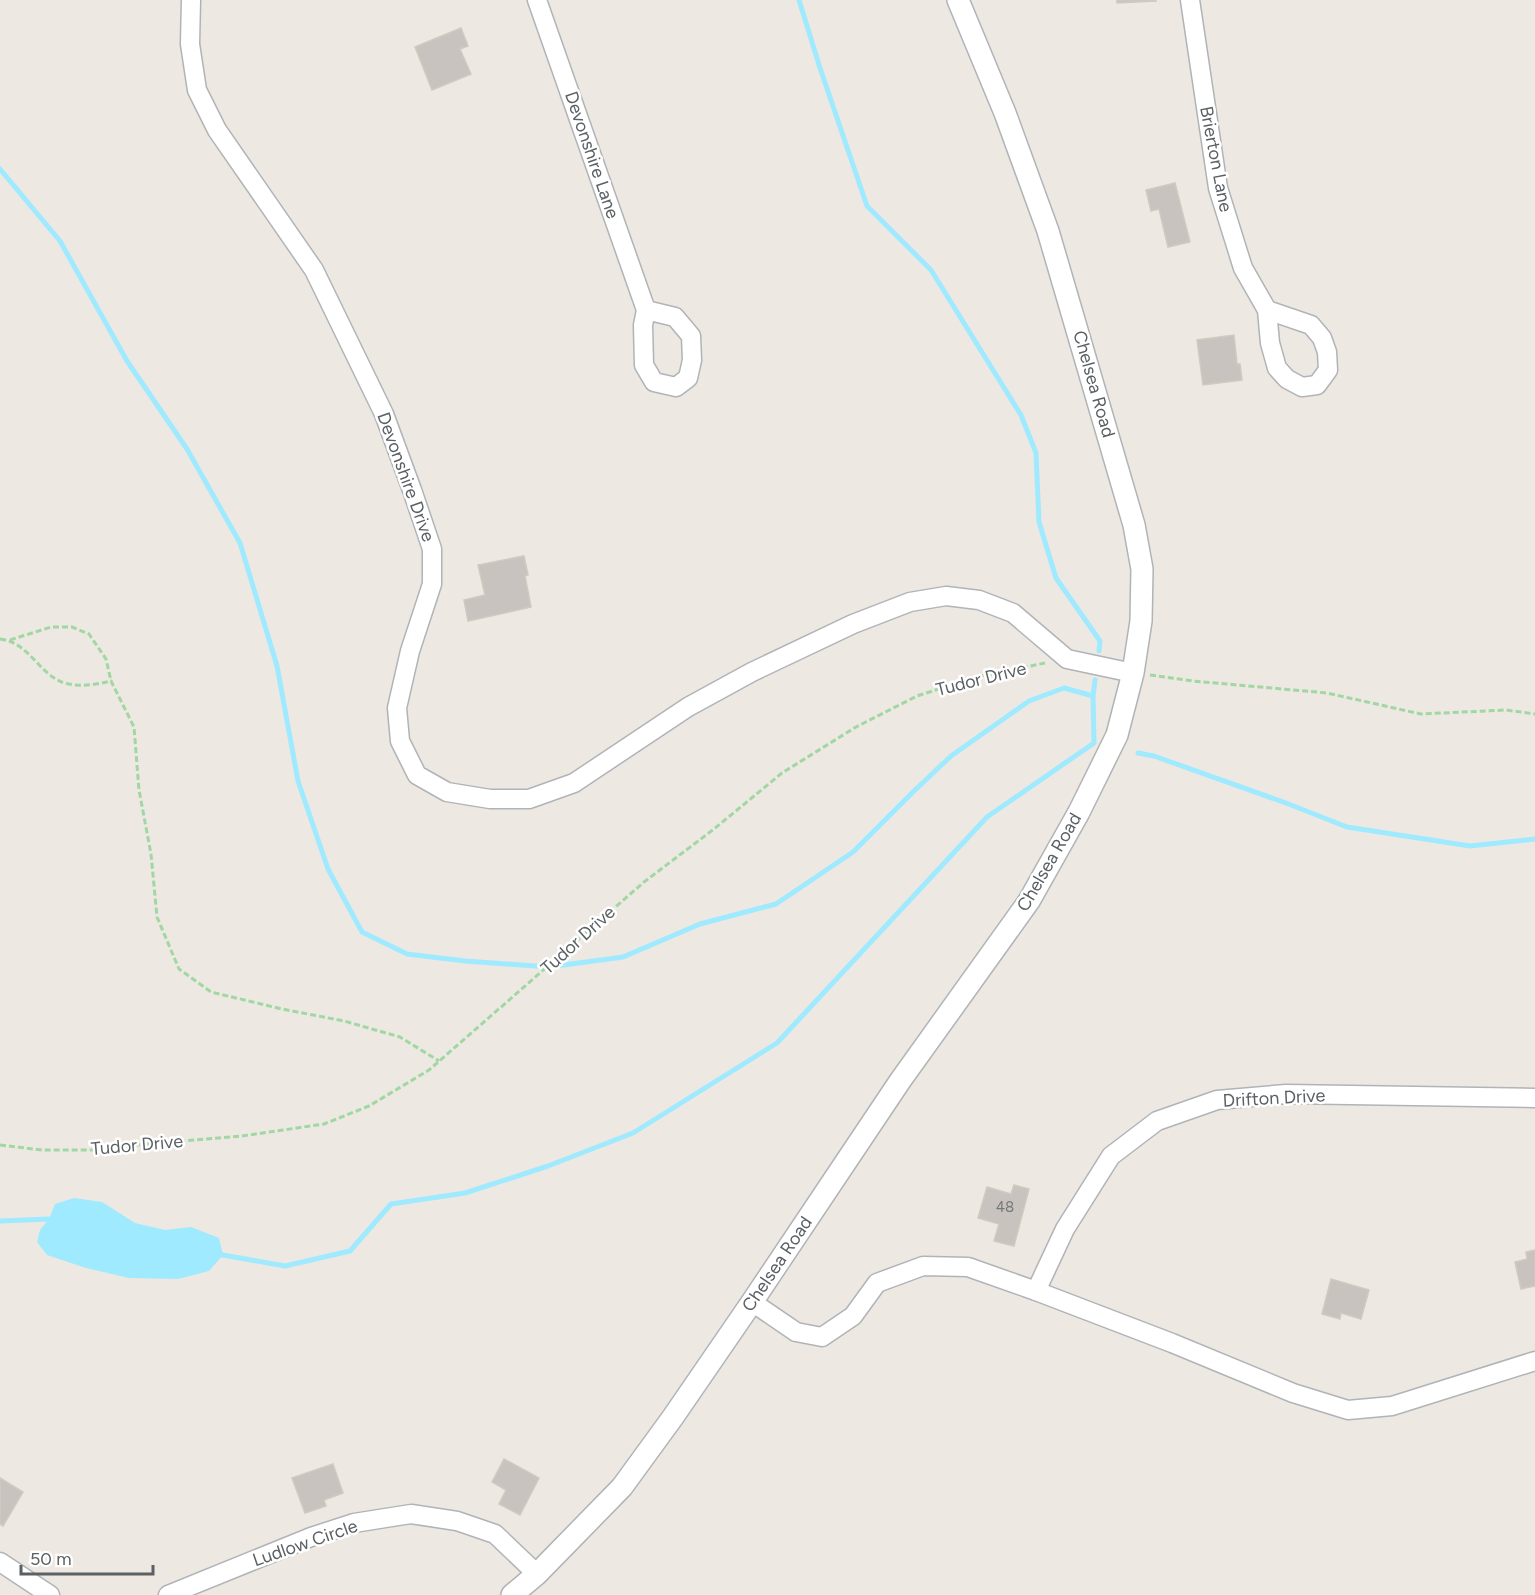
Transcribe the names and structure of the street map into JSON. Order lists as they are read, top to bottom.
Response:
{
  "streets": {
    "street": [
      "Devonshire Lane",
      "Brierton Lane",
      "Chelsea Road",
      "Devonshire Drive",
      "Drifton Drive",
      "Ludlow Circle"
    ],
    "path": ["Tudor Drive"]
  },
  "crossings": [
    ["Chelsea Road", "Ludlow Circle"],
    ["Devonshire Drive", "Tudor Drive"]
  ],
  "house_numbers": ["48"],
  "scale_bar": "50 m"
}
